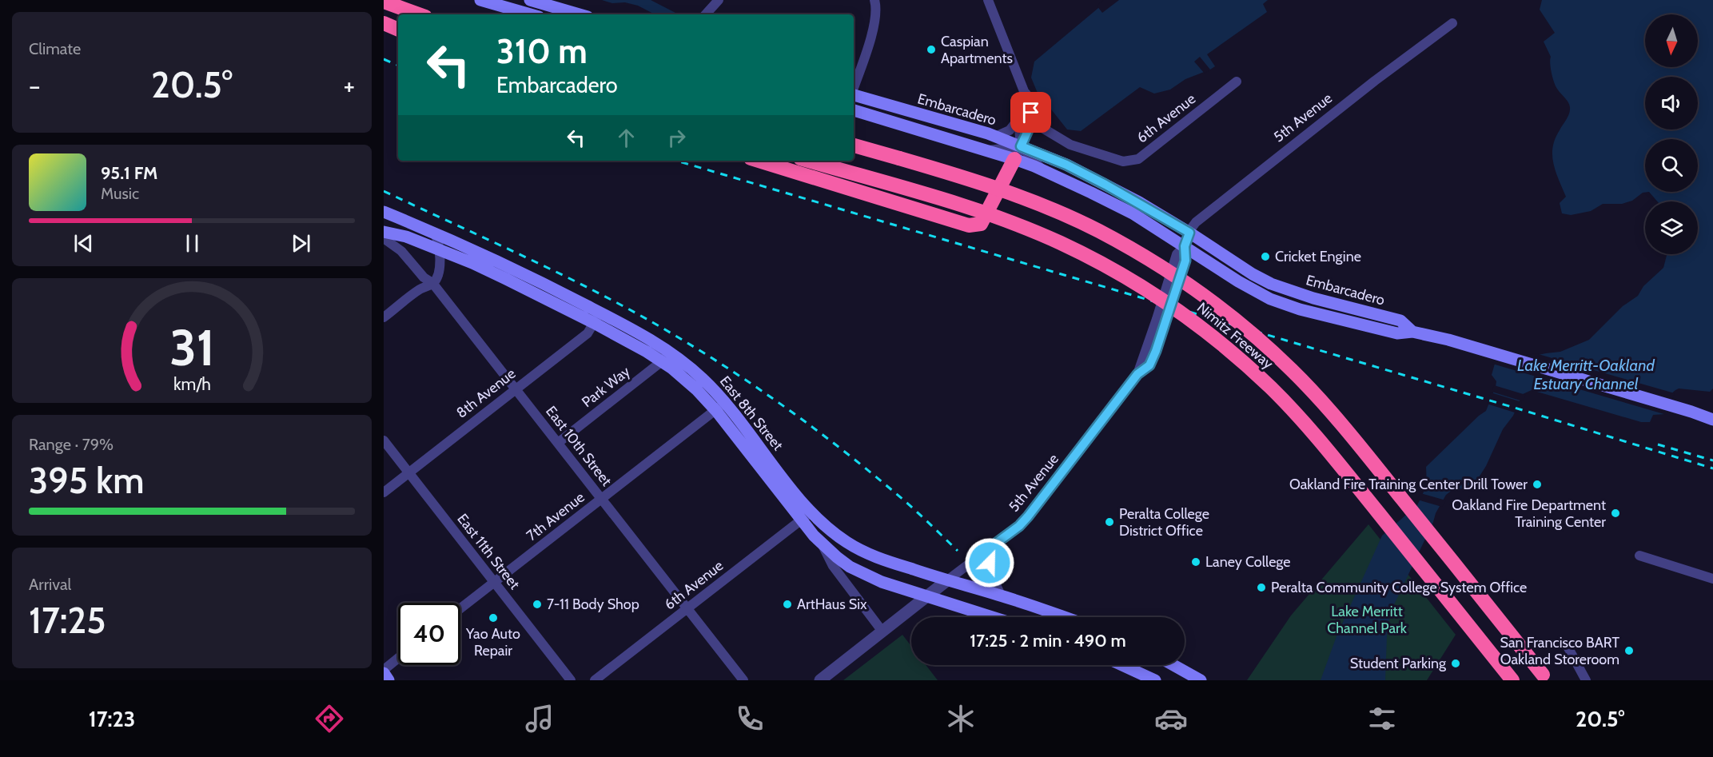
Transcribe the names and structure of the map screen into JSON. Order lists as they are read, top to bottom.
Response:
{
  "streets": {
    "highway": ["Nimitz Freeway"],
    "main road": ["Embarcadero", "East 8th Street"],
    "street": [
      "5th Avenue",
      "6th Avenue",
      "Park Way",
      "8th Avenue",
      "East 10th Street",
      "7th Avenue",
      "East 11th Street"
    ]
  },
  "crossings": [
    ["Embarcadero", "5th Avenue"],
    ["5th Avenue", "East 8th Street"],
    ["6th Avenue", "East 8th Street"],
    ["6th Avenue", "East 10th Street"],
    ["Park Way", "East 8th Street"],
    ["Park Way", "East 10th Street"],
    ["8th Avenue", "East 8th Street"],
    ["8th Avenue", "East 10th Street"],
    ["8th Avenue", "East 11th Street"],
    ["East 8th Street", "7th Avenue"],
    ["East 10th Street", "7th Avenue"],
    ["7th Avenue", "East 11th Street"]
  ],
  "water": ["Lake Merritt-Oakland Estuary Channel"],
  "parks": ["Lake Merritt Channel Park"],
  "places": [
    "Caspian Apartments",
    "Cricket Engine",
    "Oakland Fire Training Center Drill Tower",
    "Oakland Fire Department Training Center",
    "Peralta College District Office",
    "Laney College",
    "Peralta Community College System Office",
    "7-11 Body Shop",
    "ArtHaus Six",
    "Yao Auto Repair",
    "San Francisco BART Oakland Storeroom",
    "Student Parking"
  ],
  "north": "bottom",
  "page": {
    "tile": [
      "Climate",
      ["Range · 79%", "395 km"],
      ["Arrival", "17:25"]
    ],
    "turn": ["310 m", "Embarcadero"],
    "heat": ["−", "20.5°", "+"],
    "song": ["95.1 FM", "Music"],
    "limit": "40",
    "trip": "17:25 · 2 min · 490 m",
    "tabs": ["17:23", "20.5°"],
    "gauge": ["31", "km/h"]
  }
}
